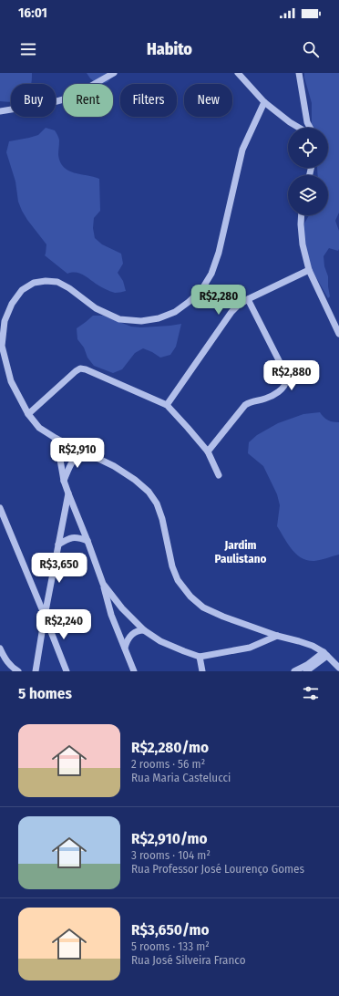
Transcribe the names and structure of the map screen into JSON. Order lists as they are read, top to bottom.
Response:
{
  "districts": ["Jardim Paulistano"],
  "page": {
    "status": "16:01",
    "header": "Habito",
    "chip": [
      "Buy",
      "Rent",
      "Filters",
      "New"
    ],
    "price": [
      "R$2,280",
      "R$2,880",
      "R$2,910",
      "R$3,650",
      "R$2,240"
    ],
    "heading": "5 homes",
    "list": [
      {
        "name": "R$2,280/mo",
        "note": "2 rooms · 56 m² · Rua Maria Castelucci"
      },
      {
        "name": "R$2,910/mo",
        "note": "3 rooms · 104 m² · Rua Professor José Lourenço Gomes"
      },
      {
        "name": "R$3,650/mo",
        "note": "5 rooms · 133 m² · Rua José Silveira Franco"
      }
    ]
  }
}
